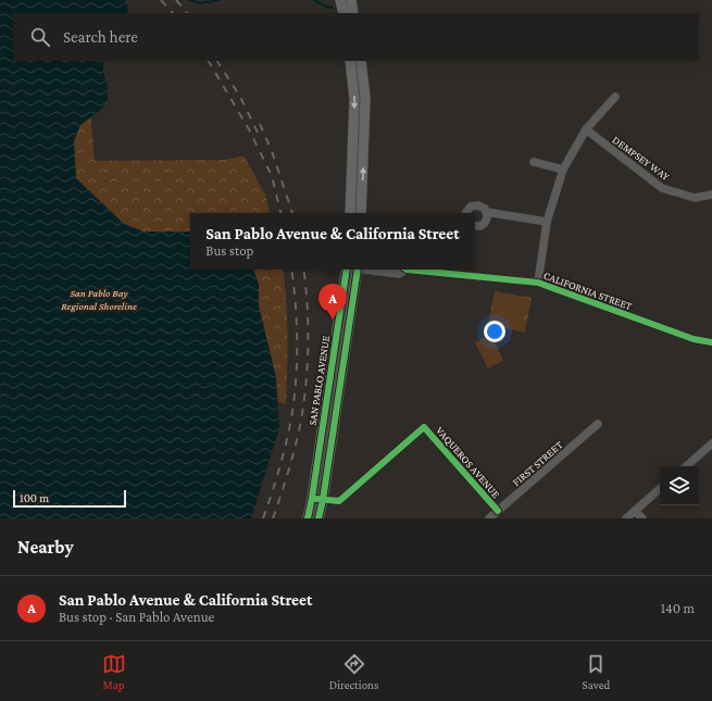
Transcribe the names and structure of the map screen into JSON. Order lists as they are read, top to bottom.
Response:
{
  "streets": {
    "main road": ["SAN PABLO AVENUE"],
    "street": [
      "DEMPSEY WAY",
      "CALIFORNIA STREET",
      "VAQUEROS AVENUE",
      "FIRST STREET"
    ]
  },
  "crossings": [
    ["SAN PABLO AVENUE", "VAQUEROS AVENUE"],
    ["VAQUEROS AVENUE", "FIRST STREET"]
  ],
  "parks": ["San Pablo Bay Regional Shoreline"],
  "scale_bar": "100 m",
  "page": {
    "search": "Search here",
    "popup": ["San Pablo Avenue & California Street", "Bus stop"],
    "pins": "A",
    "scale": "100 m",
    "heading": "Nearby",
    "list": [
      {
        "mark": "A",
        "name": "San Pablo Avenue & California Street",
        "note": "Bus stop · San Pablo Avenue",
        "value": "140 m"
      }
    ],
    "nav": ["Map", "Directions", "Saved"]
  }
}
